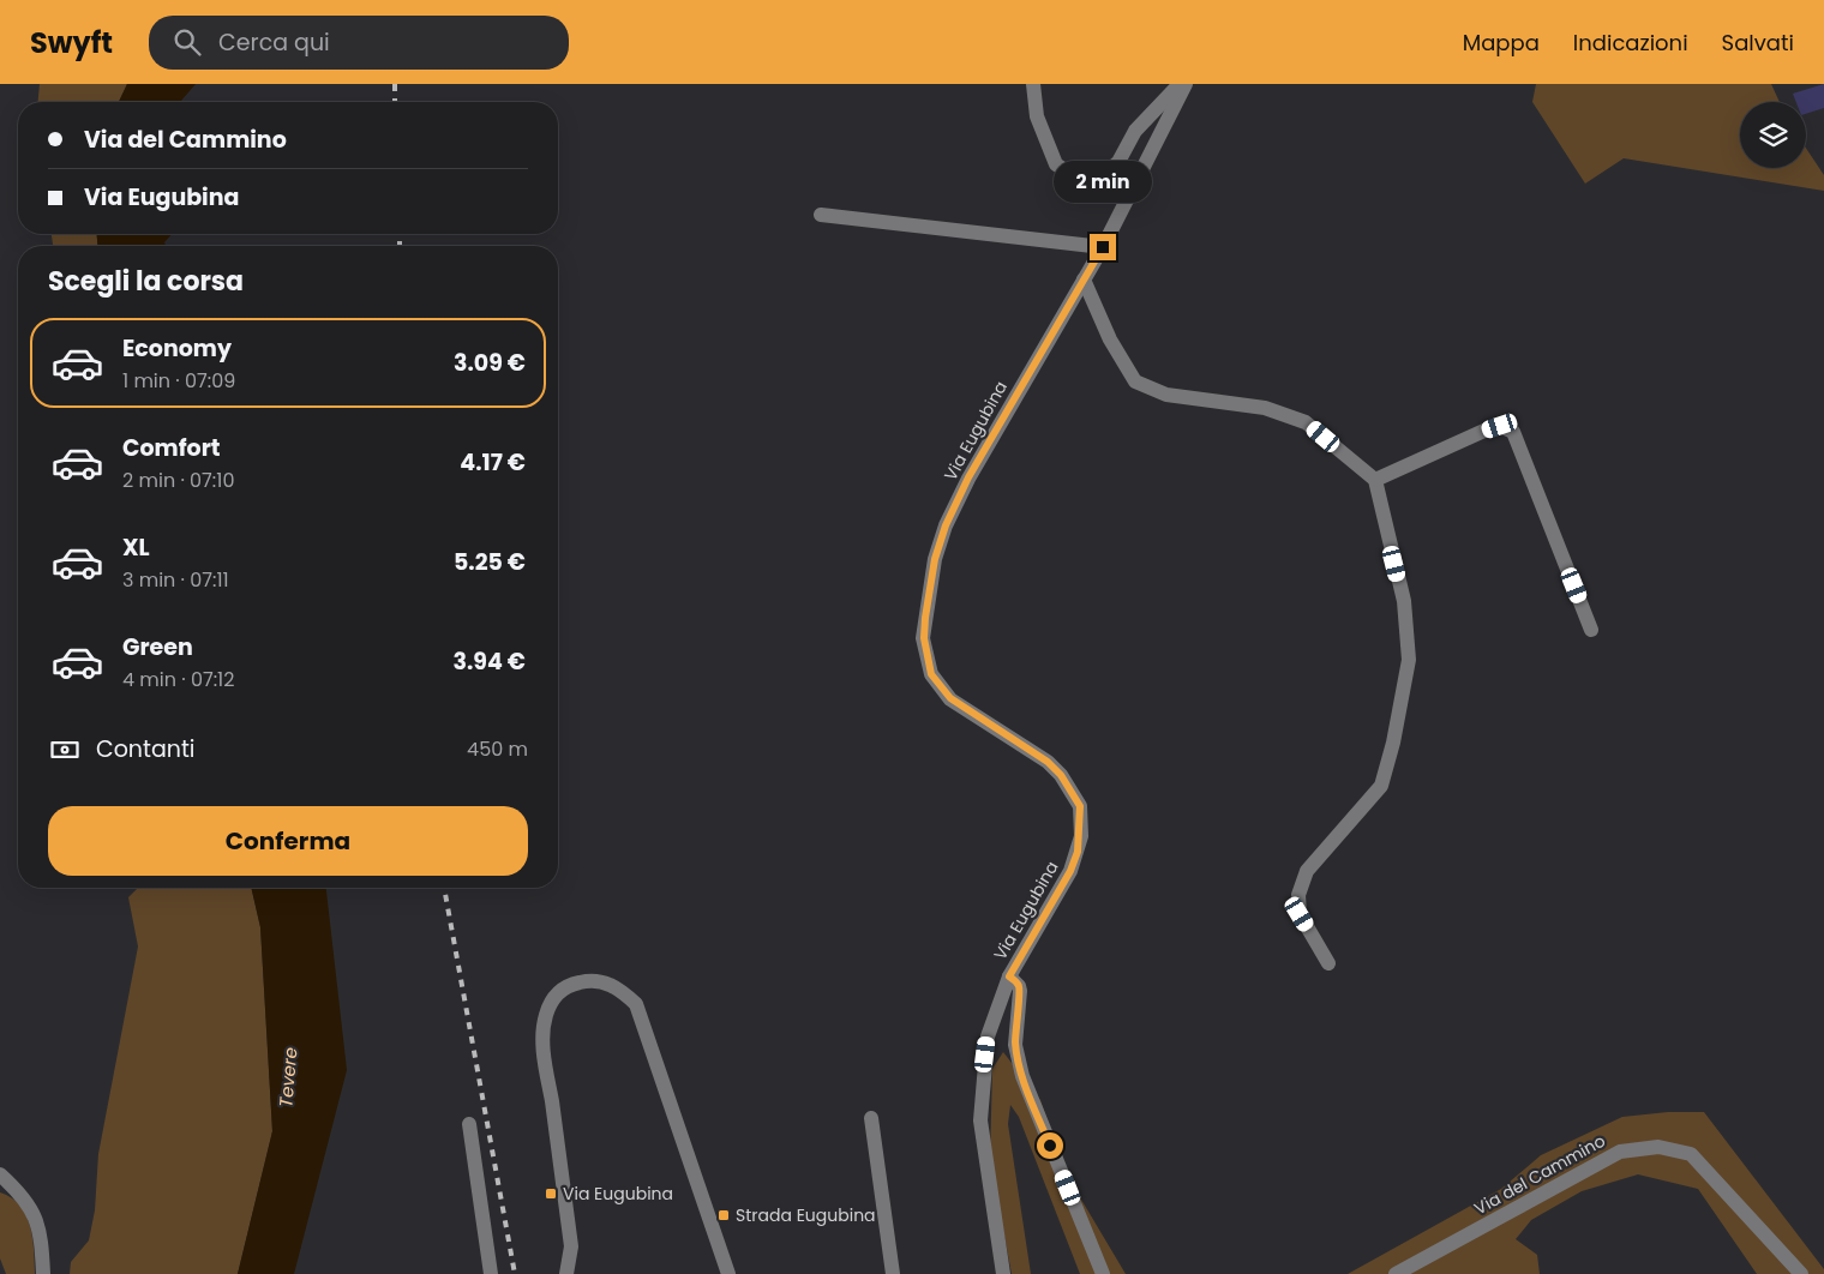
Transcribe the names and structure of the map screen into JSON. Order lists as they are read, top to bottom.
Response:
{
  "streets": {
    "street": ["Via Eugubina", "Via del Cammino"]
  },
  "water": ["Tevere"],
  "places": {
    "transit": ["Via Eugubina", "Strada Eugubina"]
  },
  "page": {
    "header": "Swyft",
    "search": "Cerca qui",
    "nav": ["Mappa", "Indicazioni", "Salvati"],
    "banner": ["Via del Cammino", "Via Eugubina"],
    "bubble": "2 min",
    "heading": "Scegli la corsa",
    "list": [
      {
        "name": "Economy",
        "note": "1 min · 07:09",
        "value": "3.09 €"
      },
      {
        "name": "Comfort",
        "note": "2 min · 07:10",
        "value": "4.17 €"
      },
      {
        "name": "XL",
        "note": "3 min · 07:11",
        "value": "5.25 €"
      },
      {
        "name": "Green",
        "note": "4 min · 07:12",
        "value": "3.94 €"
      }
    ],
    "pay": ["Contanti", "450 m"],
    "buttons": "Conferma"
  }
}
